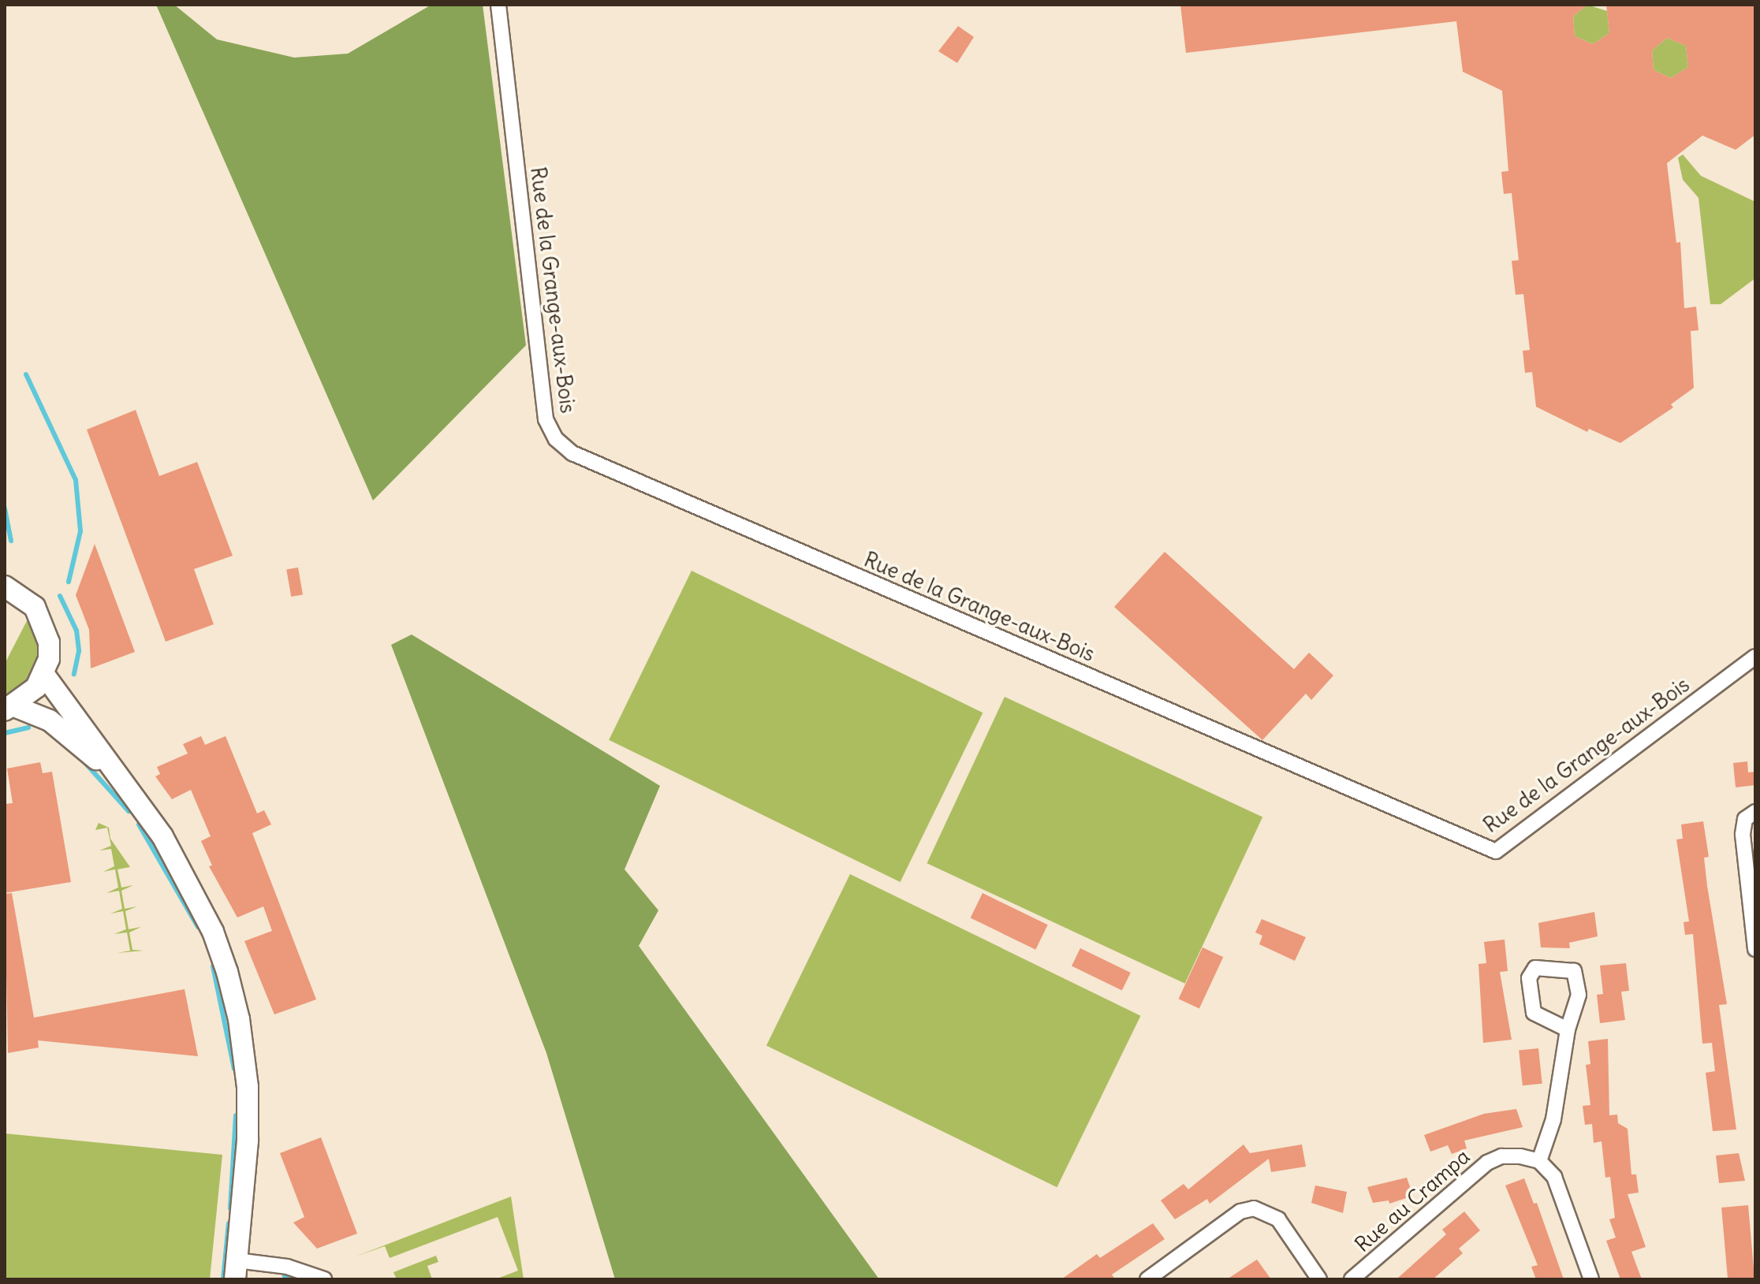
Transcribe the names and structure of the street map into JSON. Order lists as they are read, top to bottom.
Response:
{
  "streets": {
    "street": ["Rue de la Grange-aux-Bois", "Rue au Crampa"]
  }
}
